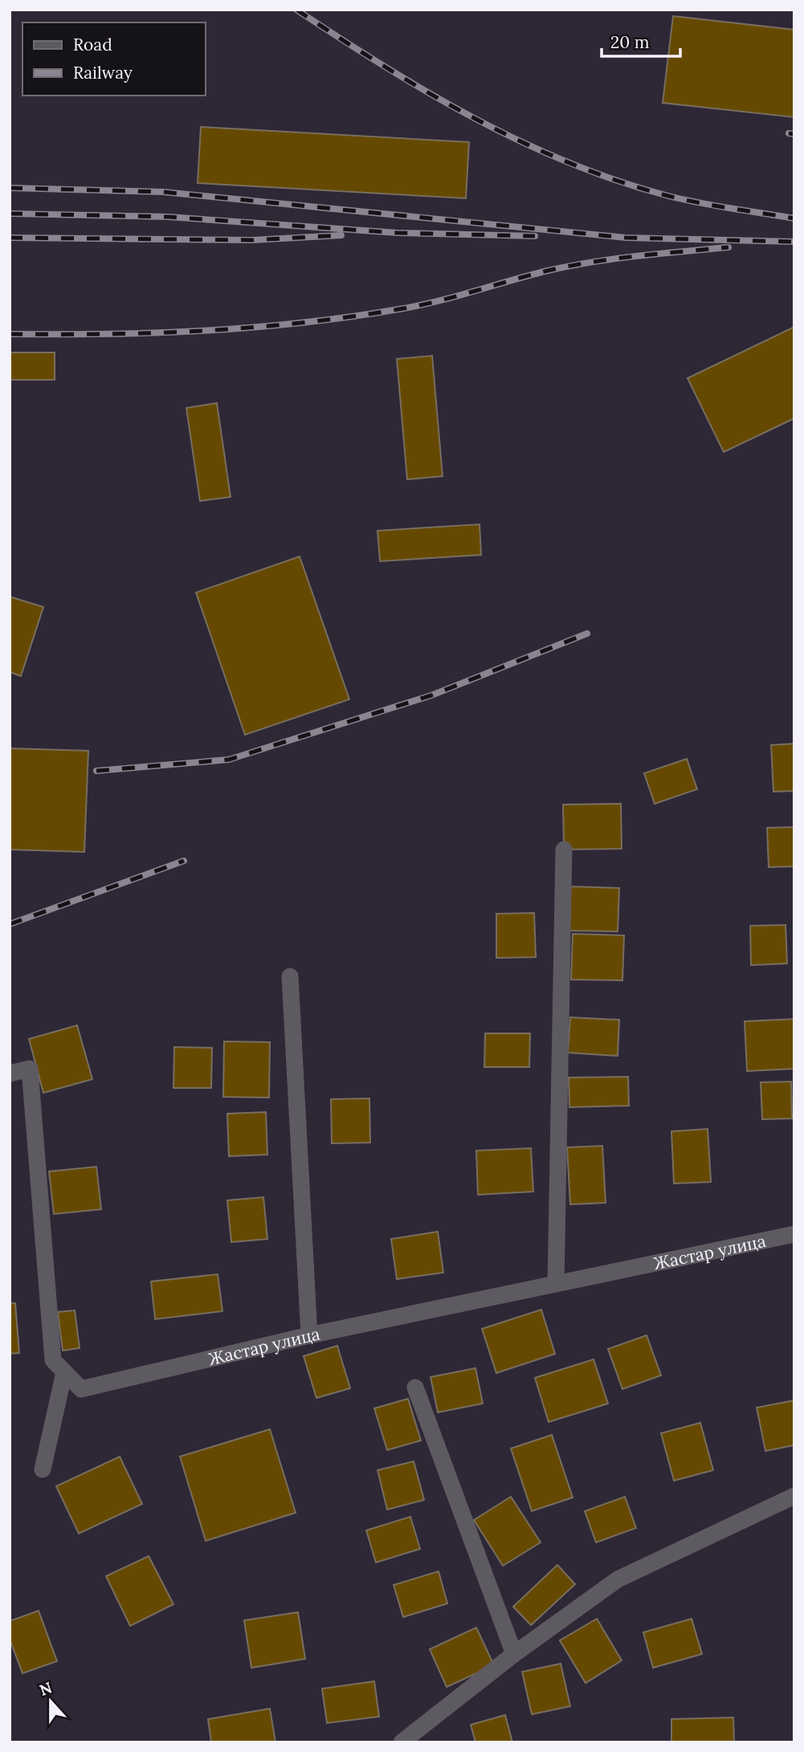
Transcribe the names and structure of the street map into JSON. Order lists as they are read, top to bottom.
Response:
{
  "streets": {
    "street": ["Жастар улица"]
  },
  "legend": ["Road", "Railway"],
  "scale_bar": "20 m",
  "north": "top"
}
